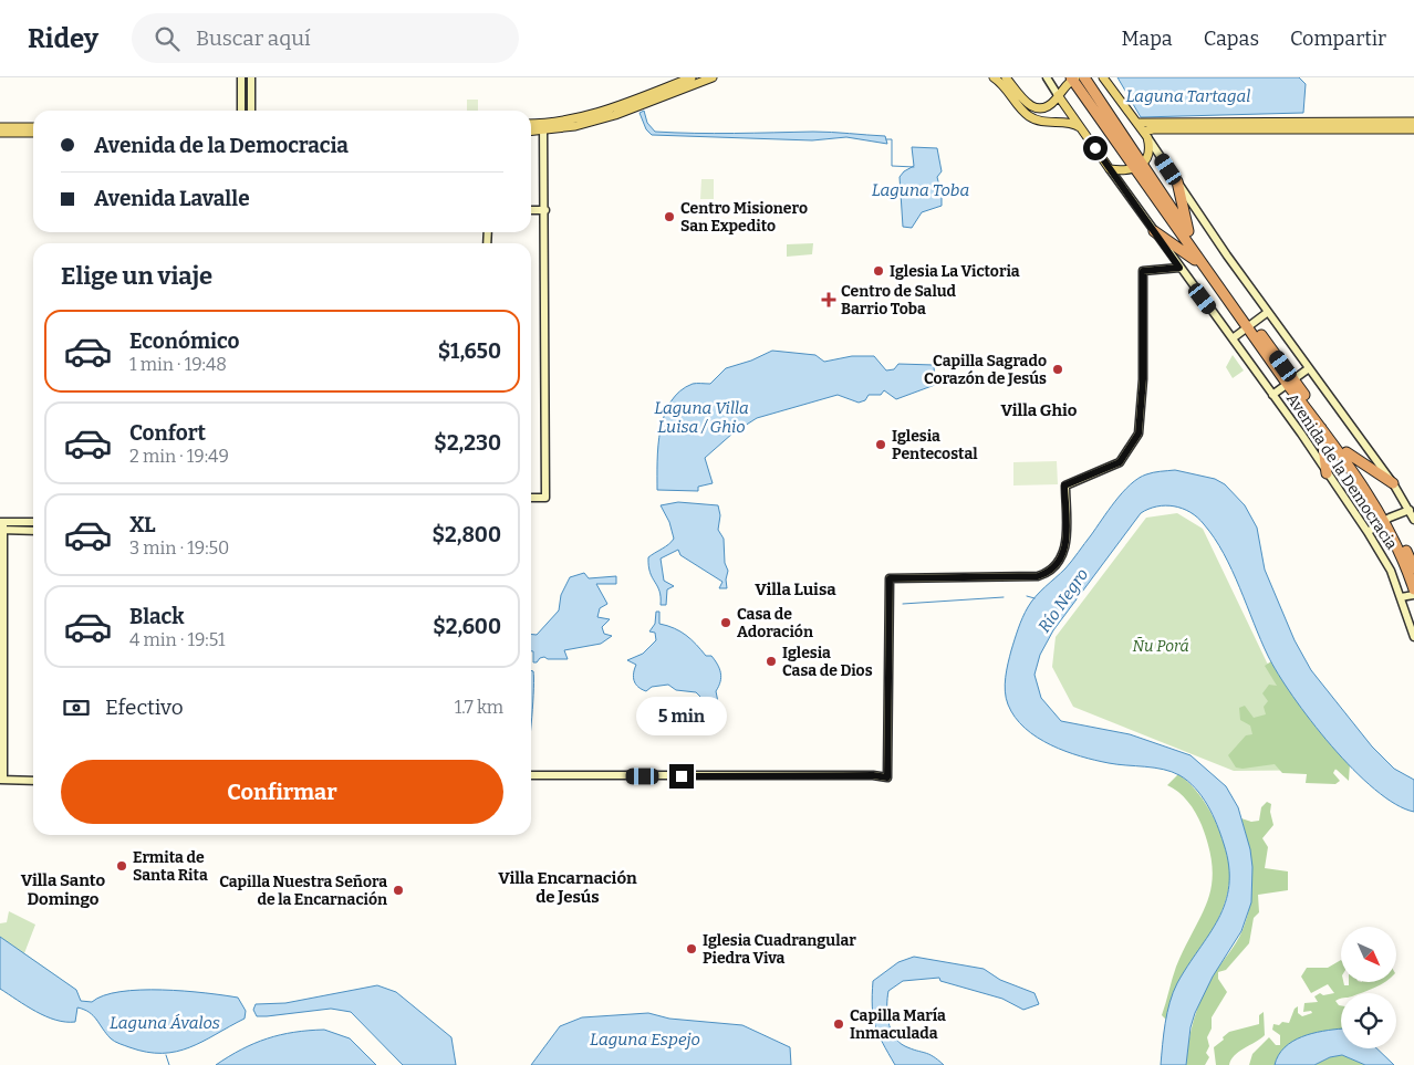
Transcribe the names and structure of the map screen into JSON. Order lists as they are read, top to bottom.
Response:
{
  "streets": {
    "highway": ["Avenida de la Democracia"]
  },
  "districts": [
    "Villa Ghio",
    "Villa Luisa",
    "Villa Encarnación de Jesús",
    "Villa Santo Domingo"
  ],
  "water": [
    "Laguna Tartagal",
    "Laguna Toba",
    "Laguna Villa Luisa / Ghio",
    "Río Negro",
    "Laguna Ávalos",
    "Laguna Espejo"
  ],
  "parks": ["Ñu Porá"],
  "places": {
    "other": [
      "Centro Misionero San Expedito",
      "Iglesia La Victoria",
      "Capilla Sagrado Corazón de Jesús",
      "Iglesia Pentecostal",
      "Casa de Adoración",
      "Iglesia Casa de Dios",
      "Ermita de Santa Rita",
      "Capilla Nuestra Señora de la Encarnación",
      "Iglesia Cuadrangular Piedra Viva",
      "Capilla María Inmaculada"
    ],
    "health": ["Centro de Salud Barrio Toba"]
  },
  "north": "bottom right",
  "page": {
    "header": "Ridey",
    "search": "Buscar aquí",
    "nav": ["Mapa", "Capas", "Compartir"],
    "banner": ["Avenida de la Democracia", "Avenida Lavalle"],
    "heading": "Elige un viaje",
    "list": [
      {
        "name": "Económico",
        "note": "1 min · 19:48",
        "value": "$1,650"
      },
      {
        "name": "Confort",
        "note": "2 min · 19:49",
        "value": "$2,230"
      },
      {
        "name": "XL",
        "note": "3 min · 19:50",
        "value": "$2,800"
      },
      {
        "name": "Black",
        "note": "4 min · 19:51",
        "value": "$2,600"
      }
    ],
    "pay": ["Efectivo", "1.7 km"],
    "bubble": "5 min",
    "buttons": "Confirmar"
  }
}
